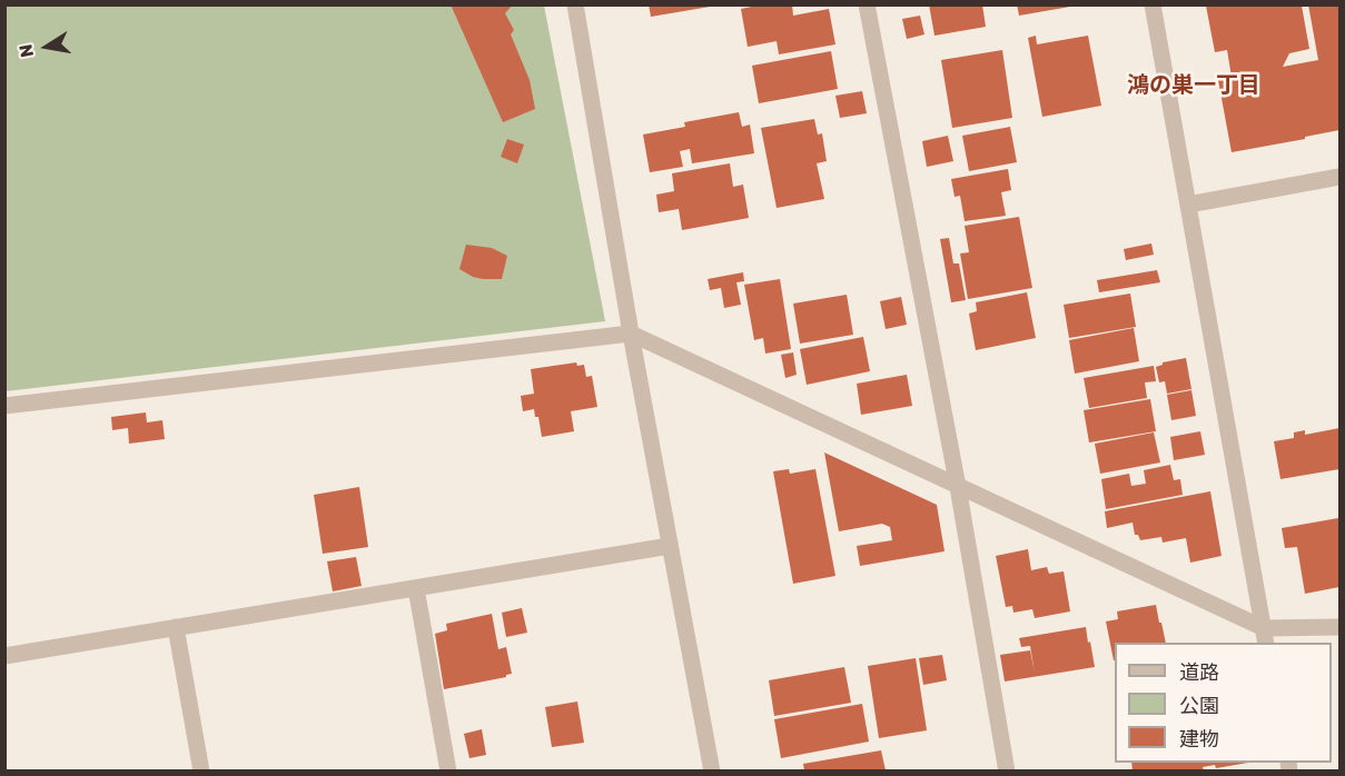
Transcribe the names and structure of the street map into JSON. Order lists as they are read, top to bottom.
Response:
{
  "districts": ["鴻の巣一丁目"],
  "legend": ["道路", "公園", "建物"],
  "north": "left"
}
